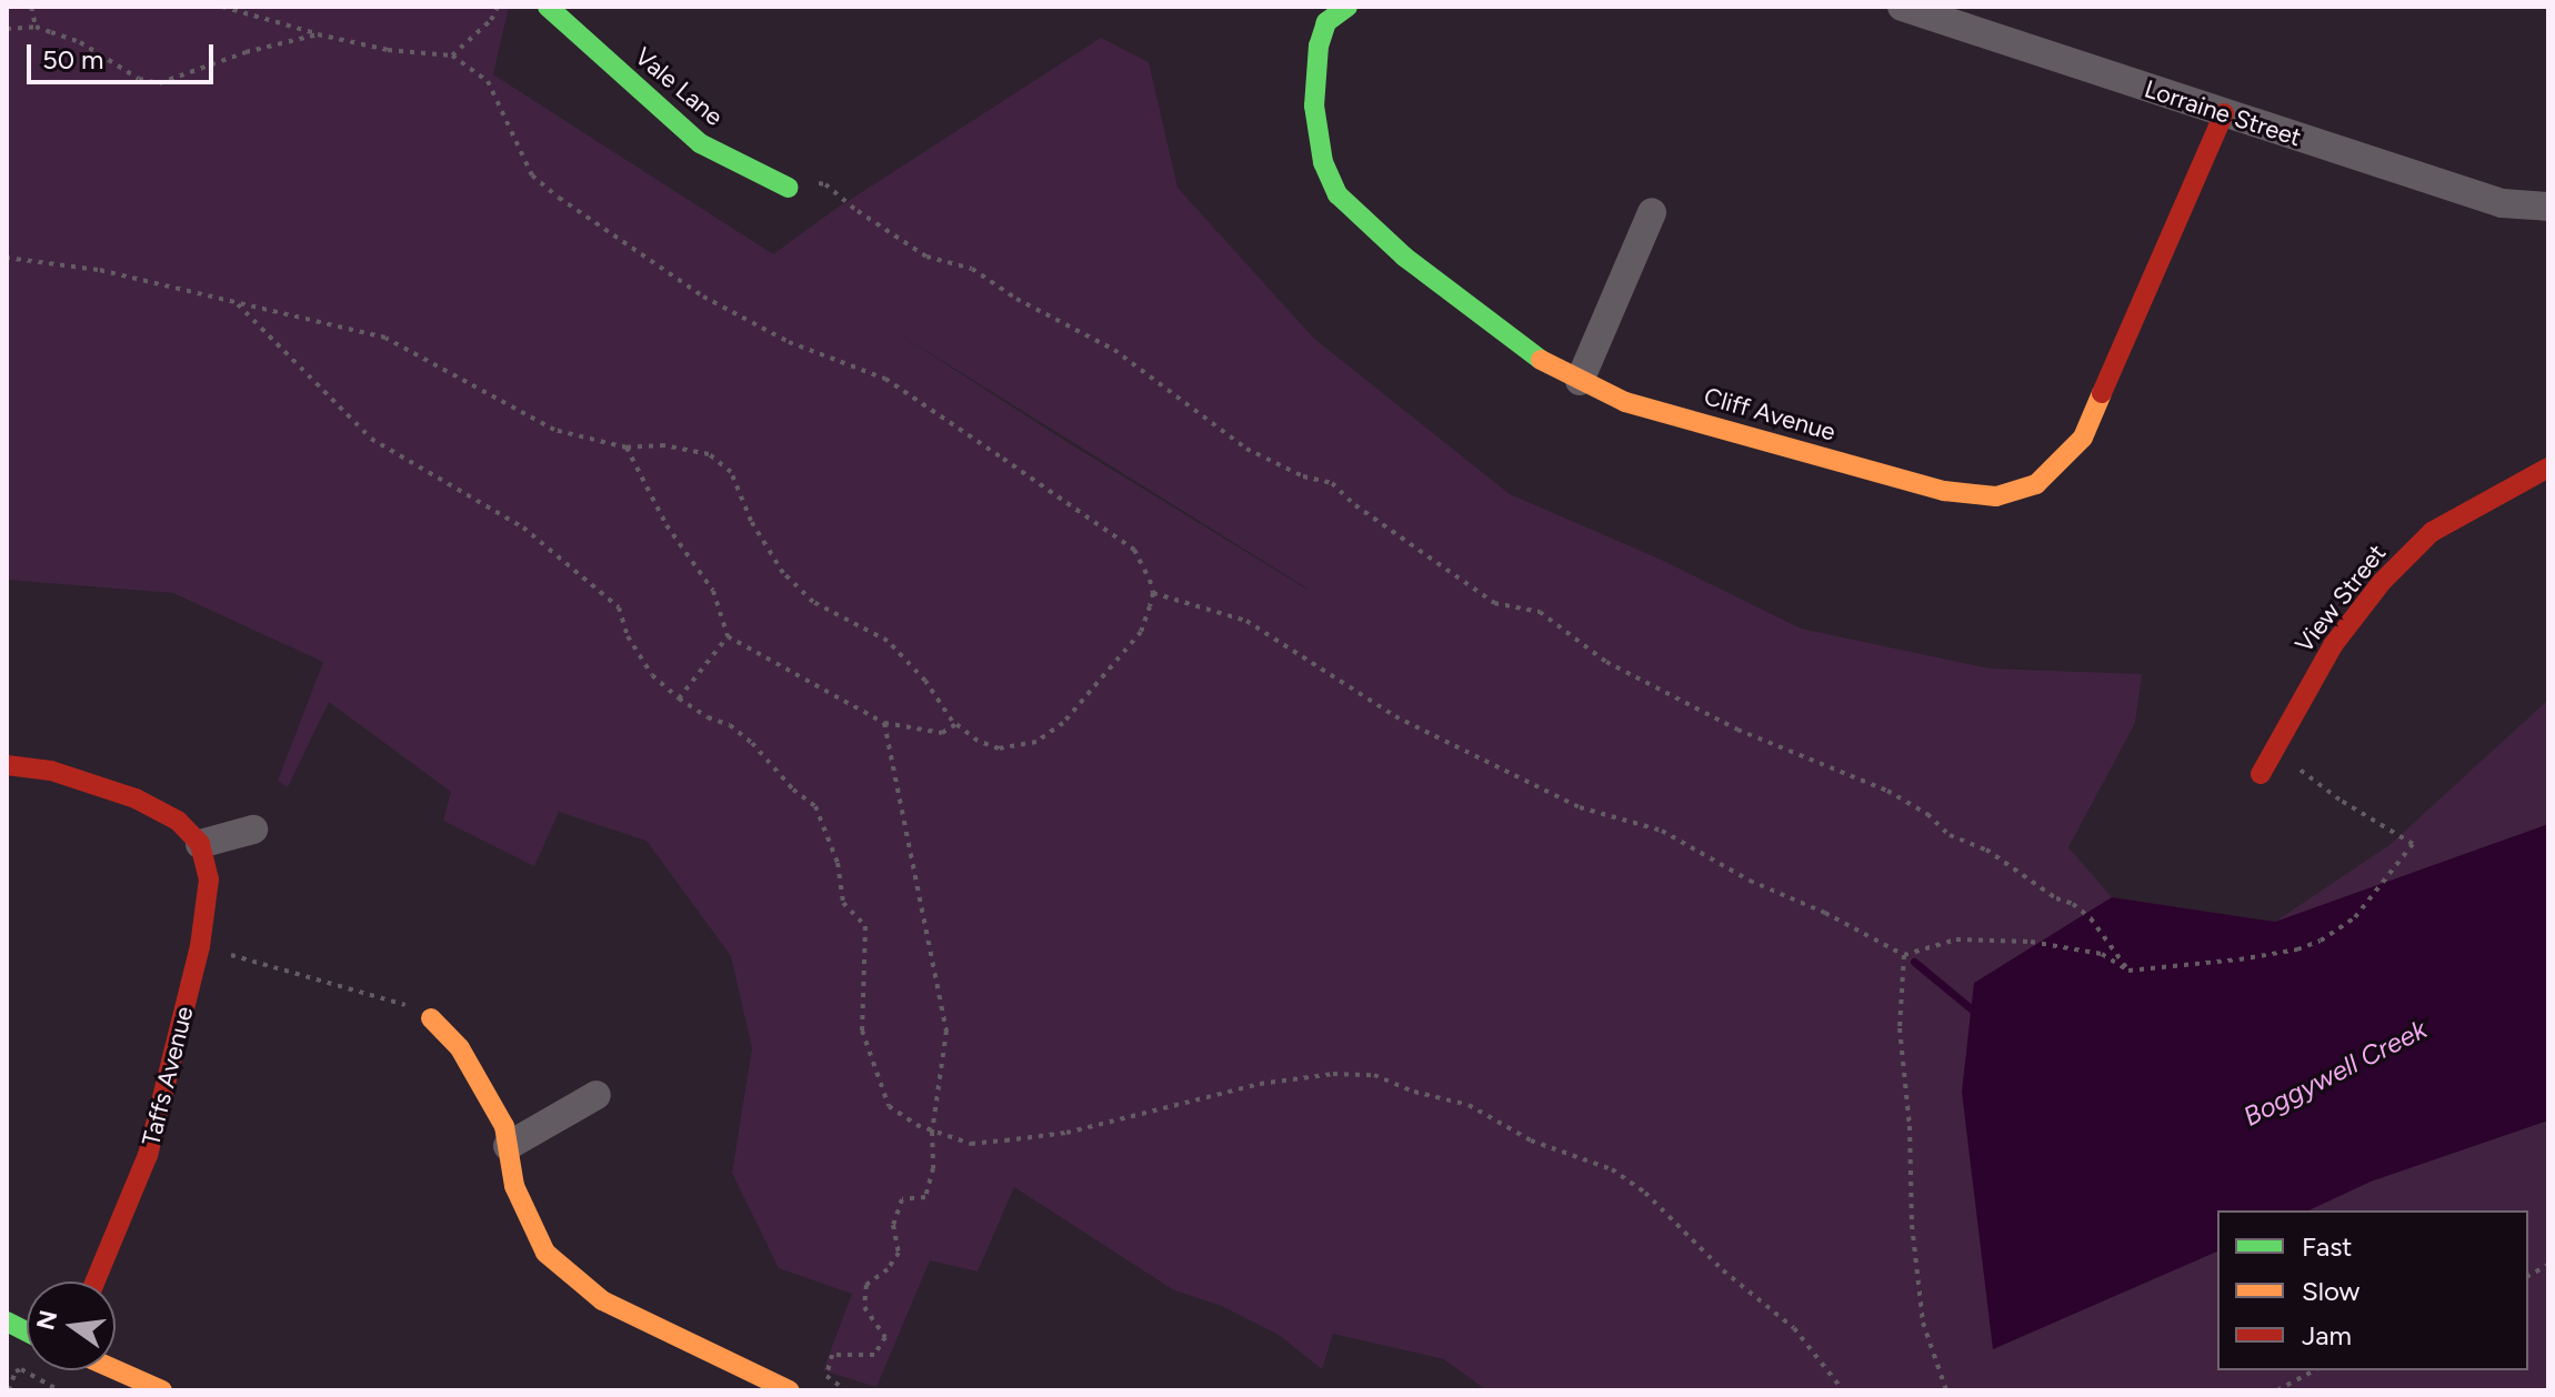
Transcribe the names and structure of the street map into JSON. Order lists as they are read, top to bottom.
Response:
{
  "streets": {
    "street": [
      "Vale Lane",
      "Lorraine Street",
      "Cliff Avenue",
      "View Street",
      "Taffs Avenue"
    ]
  },
  "crossings": [
    ["Lorraine Street", "Cliff Avenue"]
  ],
  "water": ["Boggywell Creek"],
  "legend": ["Fast", "Slow", "Jam"],
  "scale_bar": "50 m",
  "north": "left"
}
